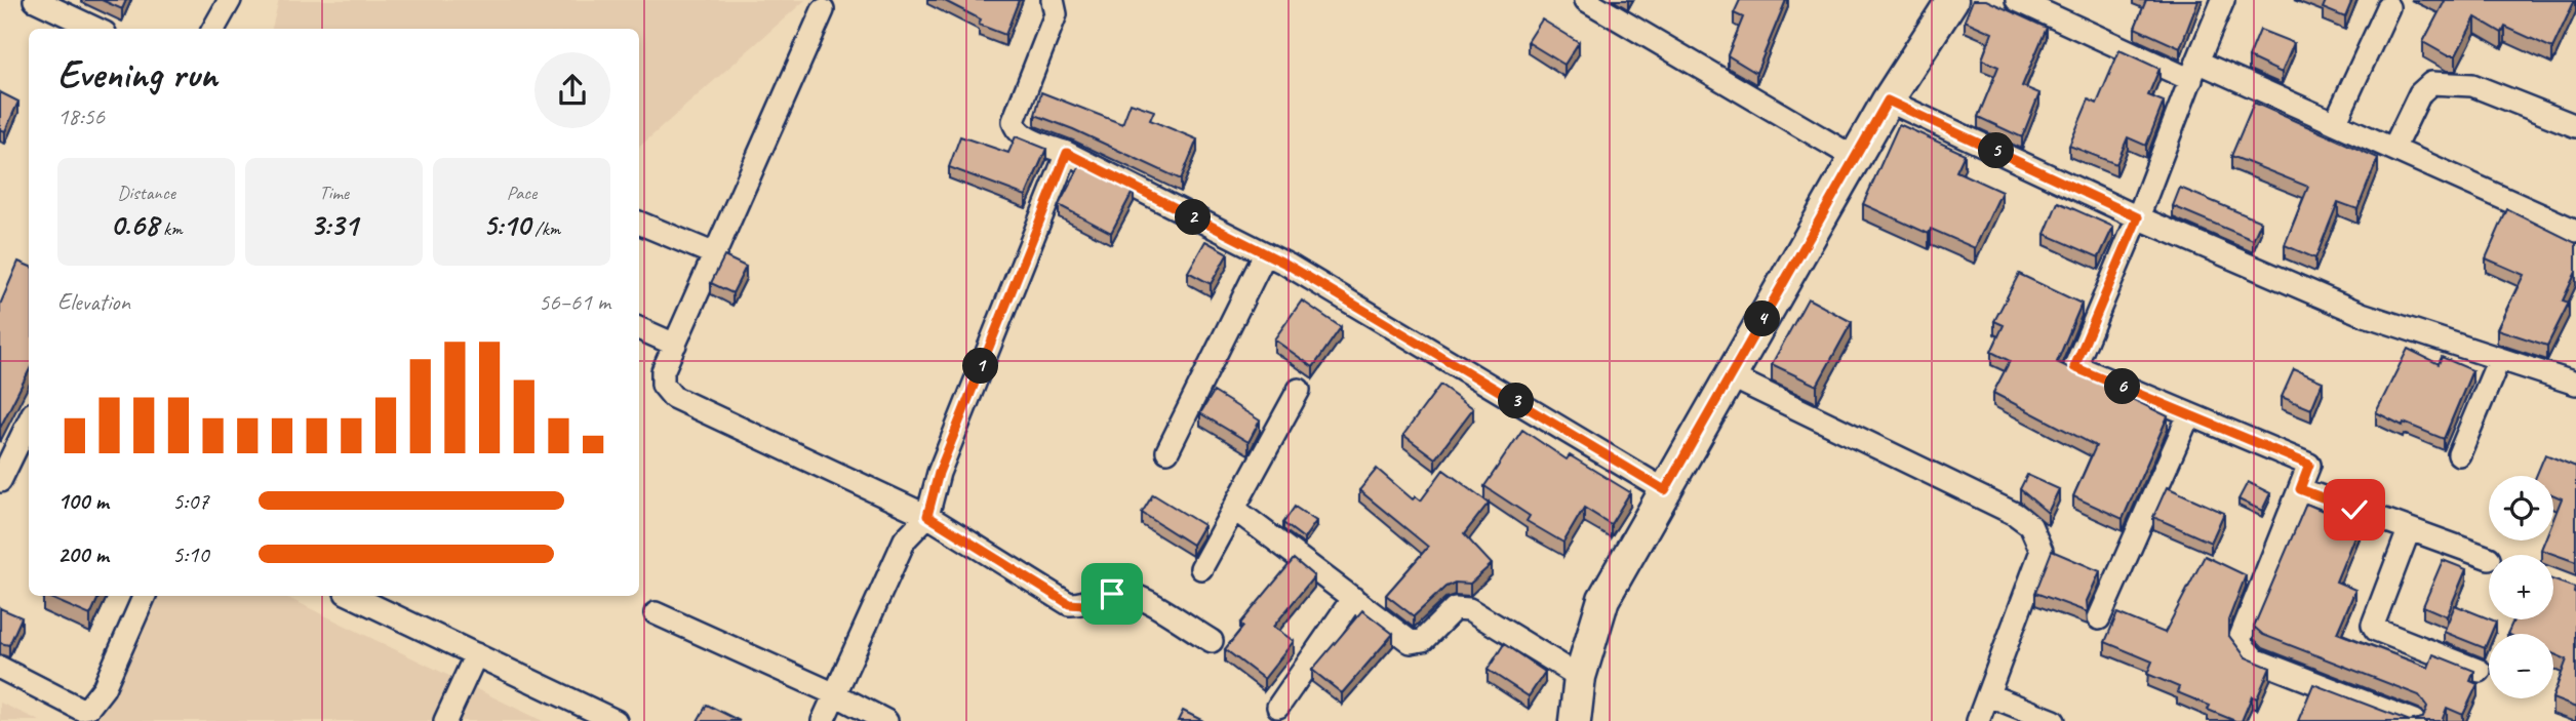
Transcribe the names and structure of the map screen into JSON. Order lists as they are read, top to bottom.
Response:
{
  "page": {
    "heading": ["Evening run", "18:56"],
    "pins": [
      "5",
      "2",
      "4",
      "1",
      "6",
      "3"
    ],
    "stats": [
      ["Distance", "0.68 km"],
      ["Time", "3:31"],
      ["Pace", "5:10 /km"]
    ],
    "chart": ["Elevation", "56–61 m"],
    "list": [
      {
        "name": "100 m",
        "note": "5:07"
      },
      {
        "name": "200 m",
        "note": "5:10"
      }
    ],
    "map_buttons": ["+", "−"]
  }
}
